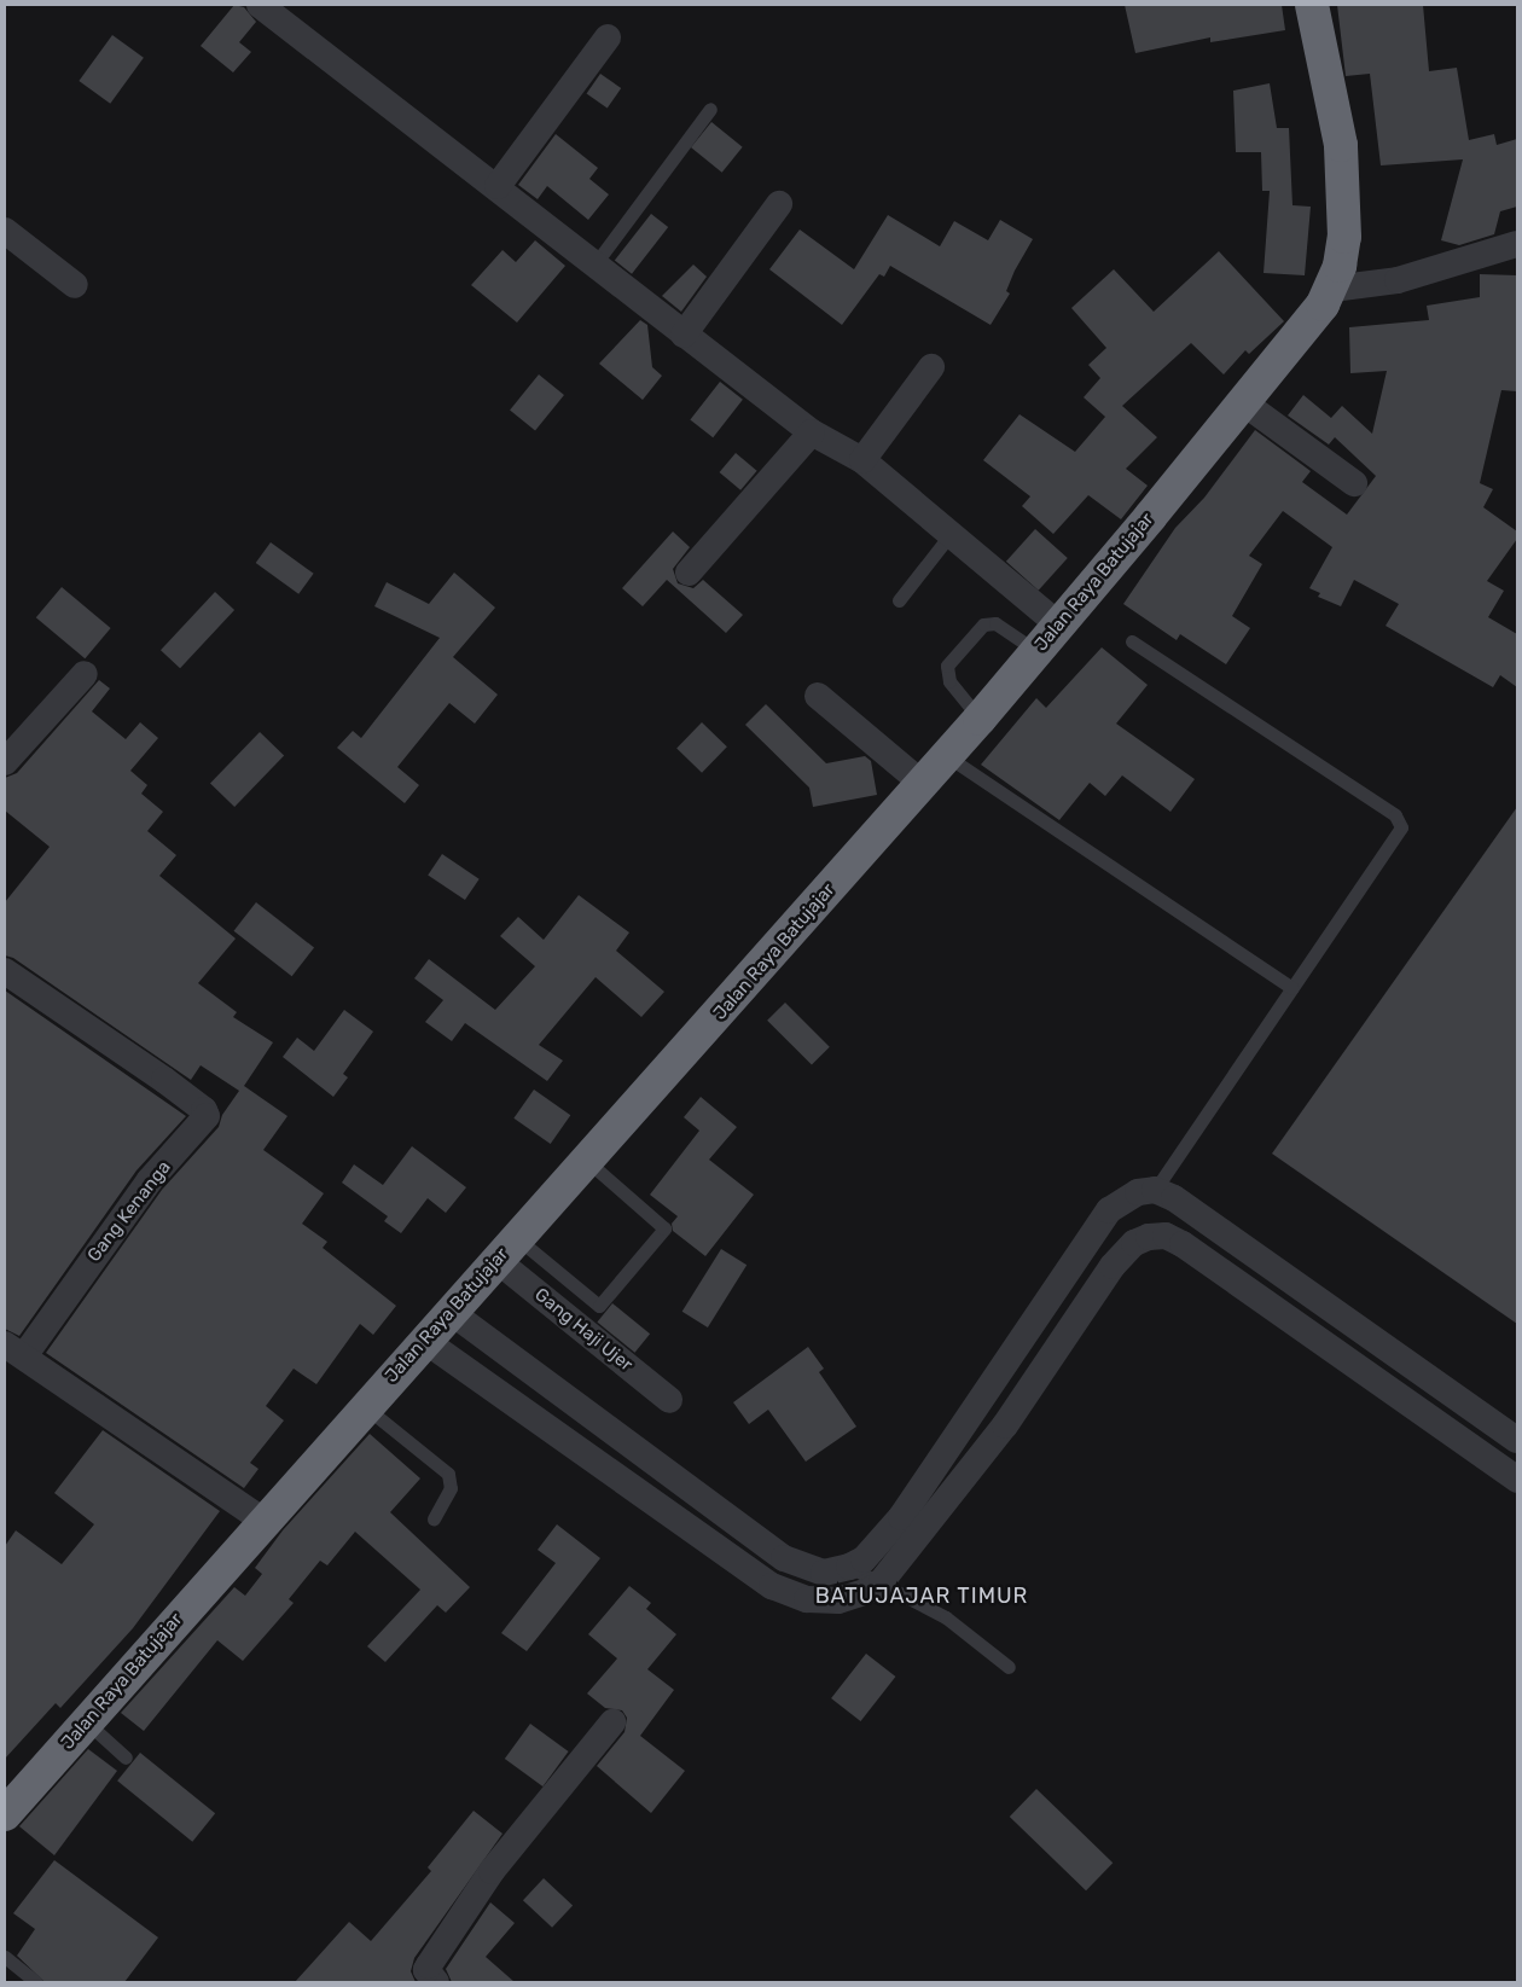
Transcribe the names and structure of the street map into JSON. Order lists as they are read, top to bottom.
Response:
{
  "streets": {
    "highway": ["Jalan Raya Batujajar"],
    "street": ["Gang Kenanga", "Gang Haji Ujer"]
  },
  "crossings": [
    ["Jalan Raya Batujajar", "Gang Haji Ujer"]
  ],
  "districts": ["BATUJAJAR TIMUR"]
}
